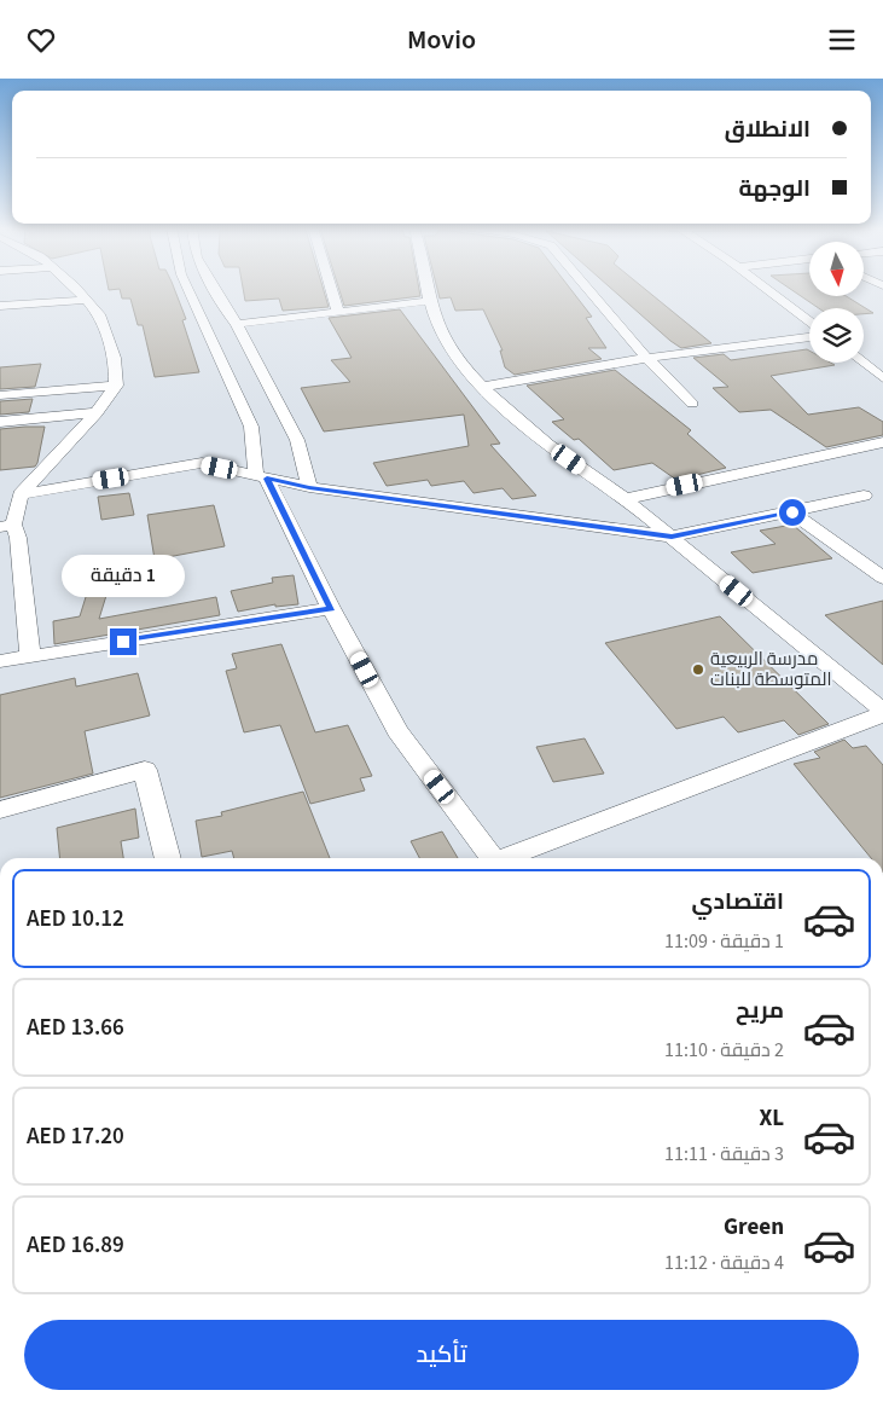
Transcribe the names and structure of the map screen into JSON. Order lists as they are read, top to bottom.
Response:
{
  "places": ["مدرسة الربيعية المتوسطة للبنات"],
  "north": "bottom",
  "page": {
    "header": "Movio",
    "banner": ["الانطلاق", "الوجهة"],
    "bubble": "1 دقيقة",
    "list": [
      {
        "name": "اقتصادي",
        "note": "1 دقيقة · 11:09",
        "value": "AED 10.12"
      },
      {
        "name": "مريح",
        "note": "2 دقيقة · 11:10",
        "value": "AED 13.66"
      },
      {
        "name": "XL",
        "note": "3 دقيقة · 11:11",
        "value": "AED 17.20"
      },
      {
        "name": "Green",
        "note": "4 دقيقة · 11:12",
        "value": "AED 16.89"
      }
    ],
    "buttons": "تأكيد"
  }
}
